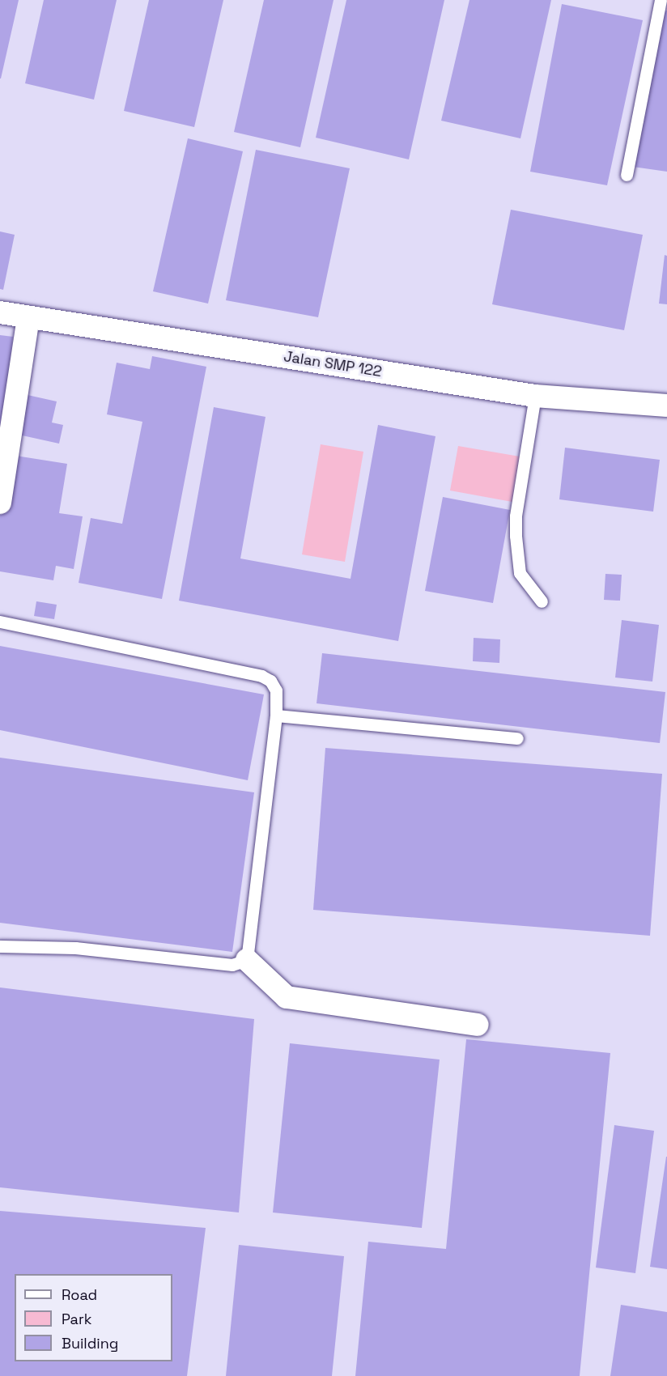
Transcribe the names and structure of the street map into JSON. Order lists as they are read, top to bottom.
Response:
{
  "streets": {
    "street": ["Jalan SMP 122"]
  },
  "legend": ["Road", "Park", "Building"]
}
